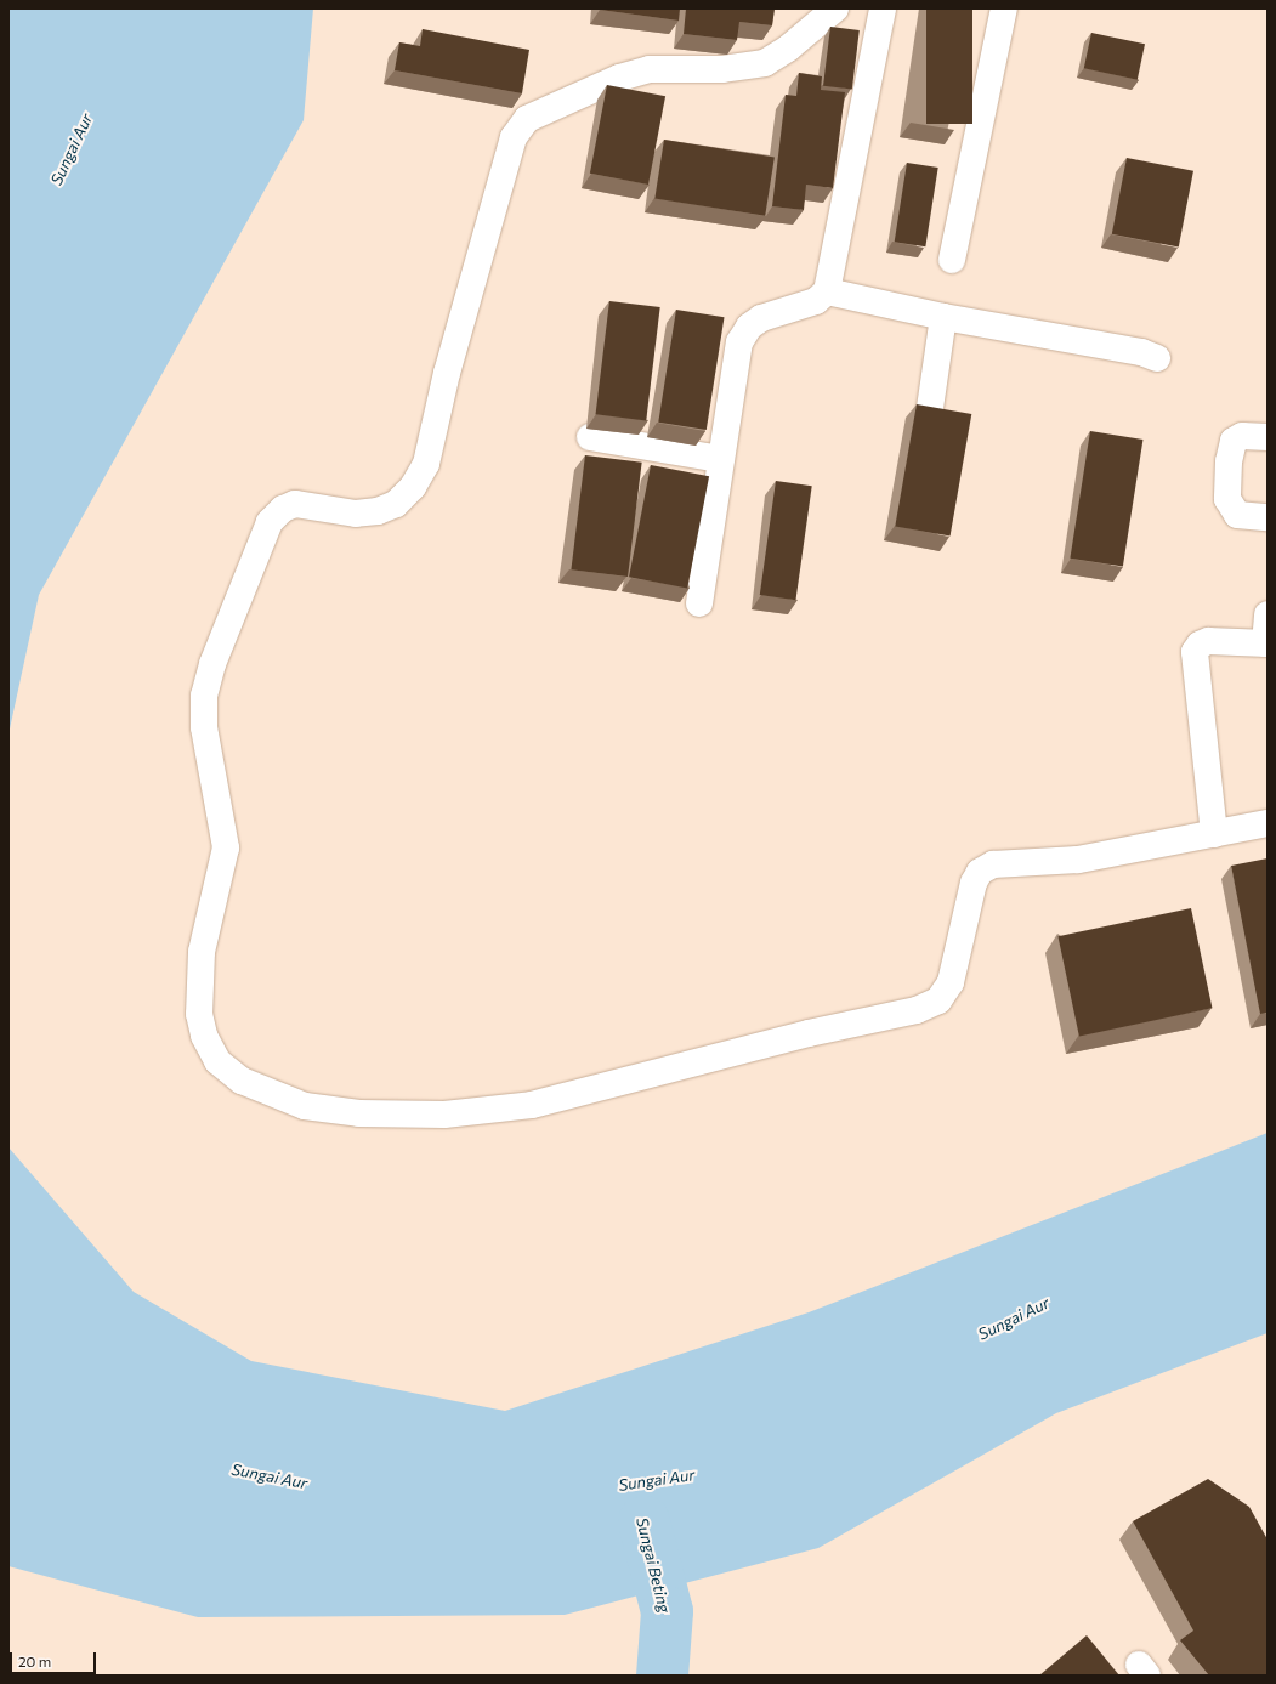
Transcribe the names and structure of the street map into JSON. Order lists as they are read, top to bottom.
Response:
{
  "water": ["Sungai Aur", "Sungai Beting"],
  "scale_bar": "20 m"
}
